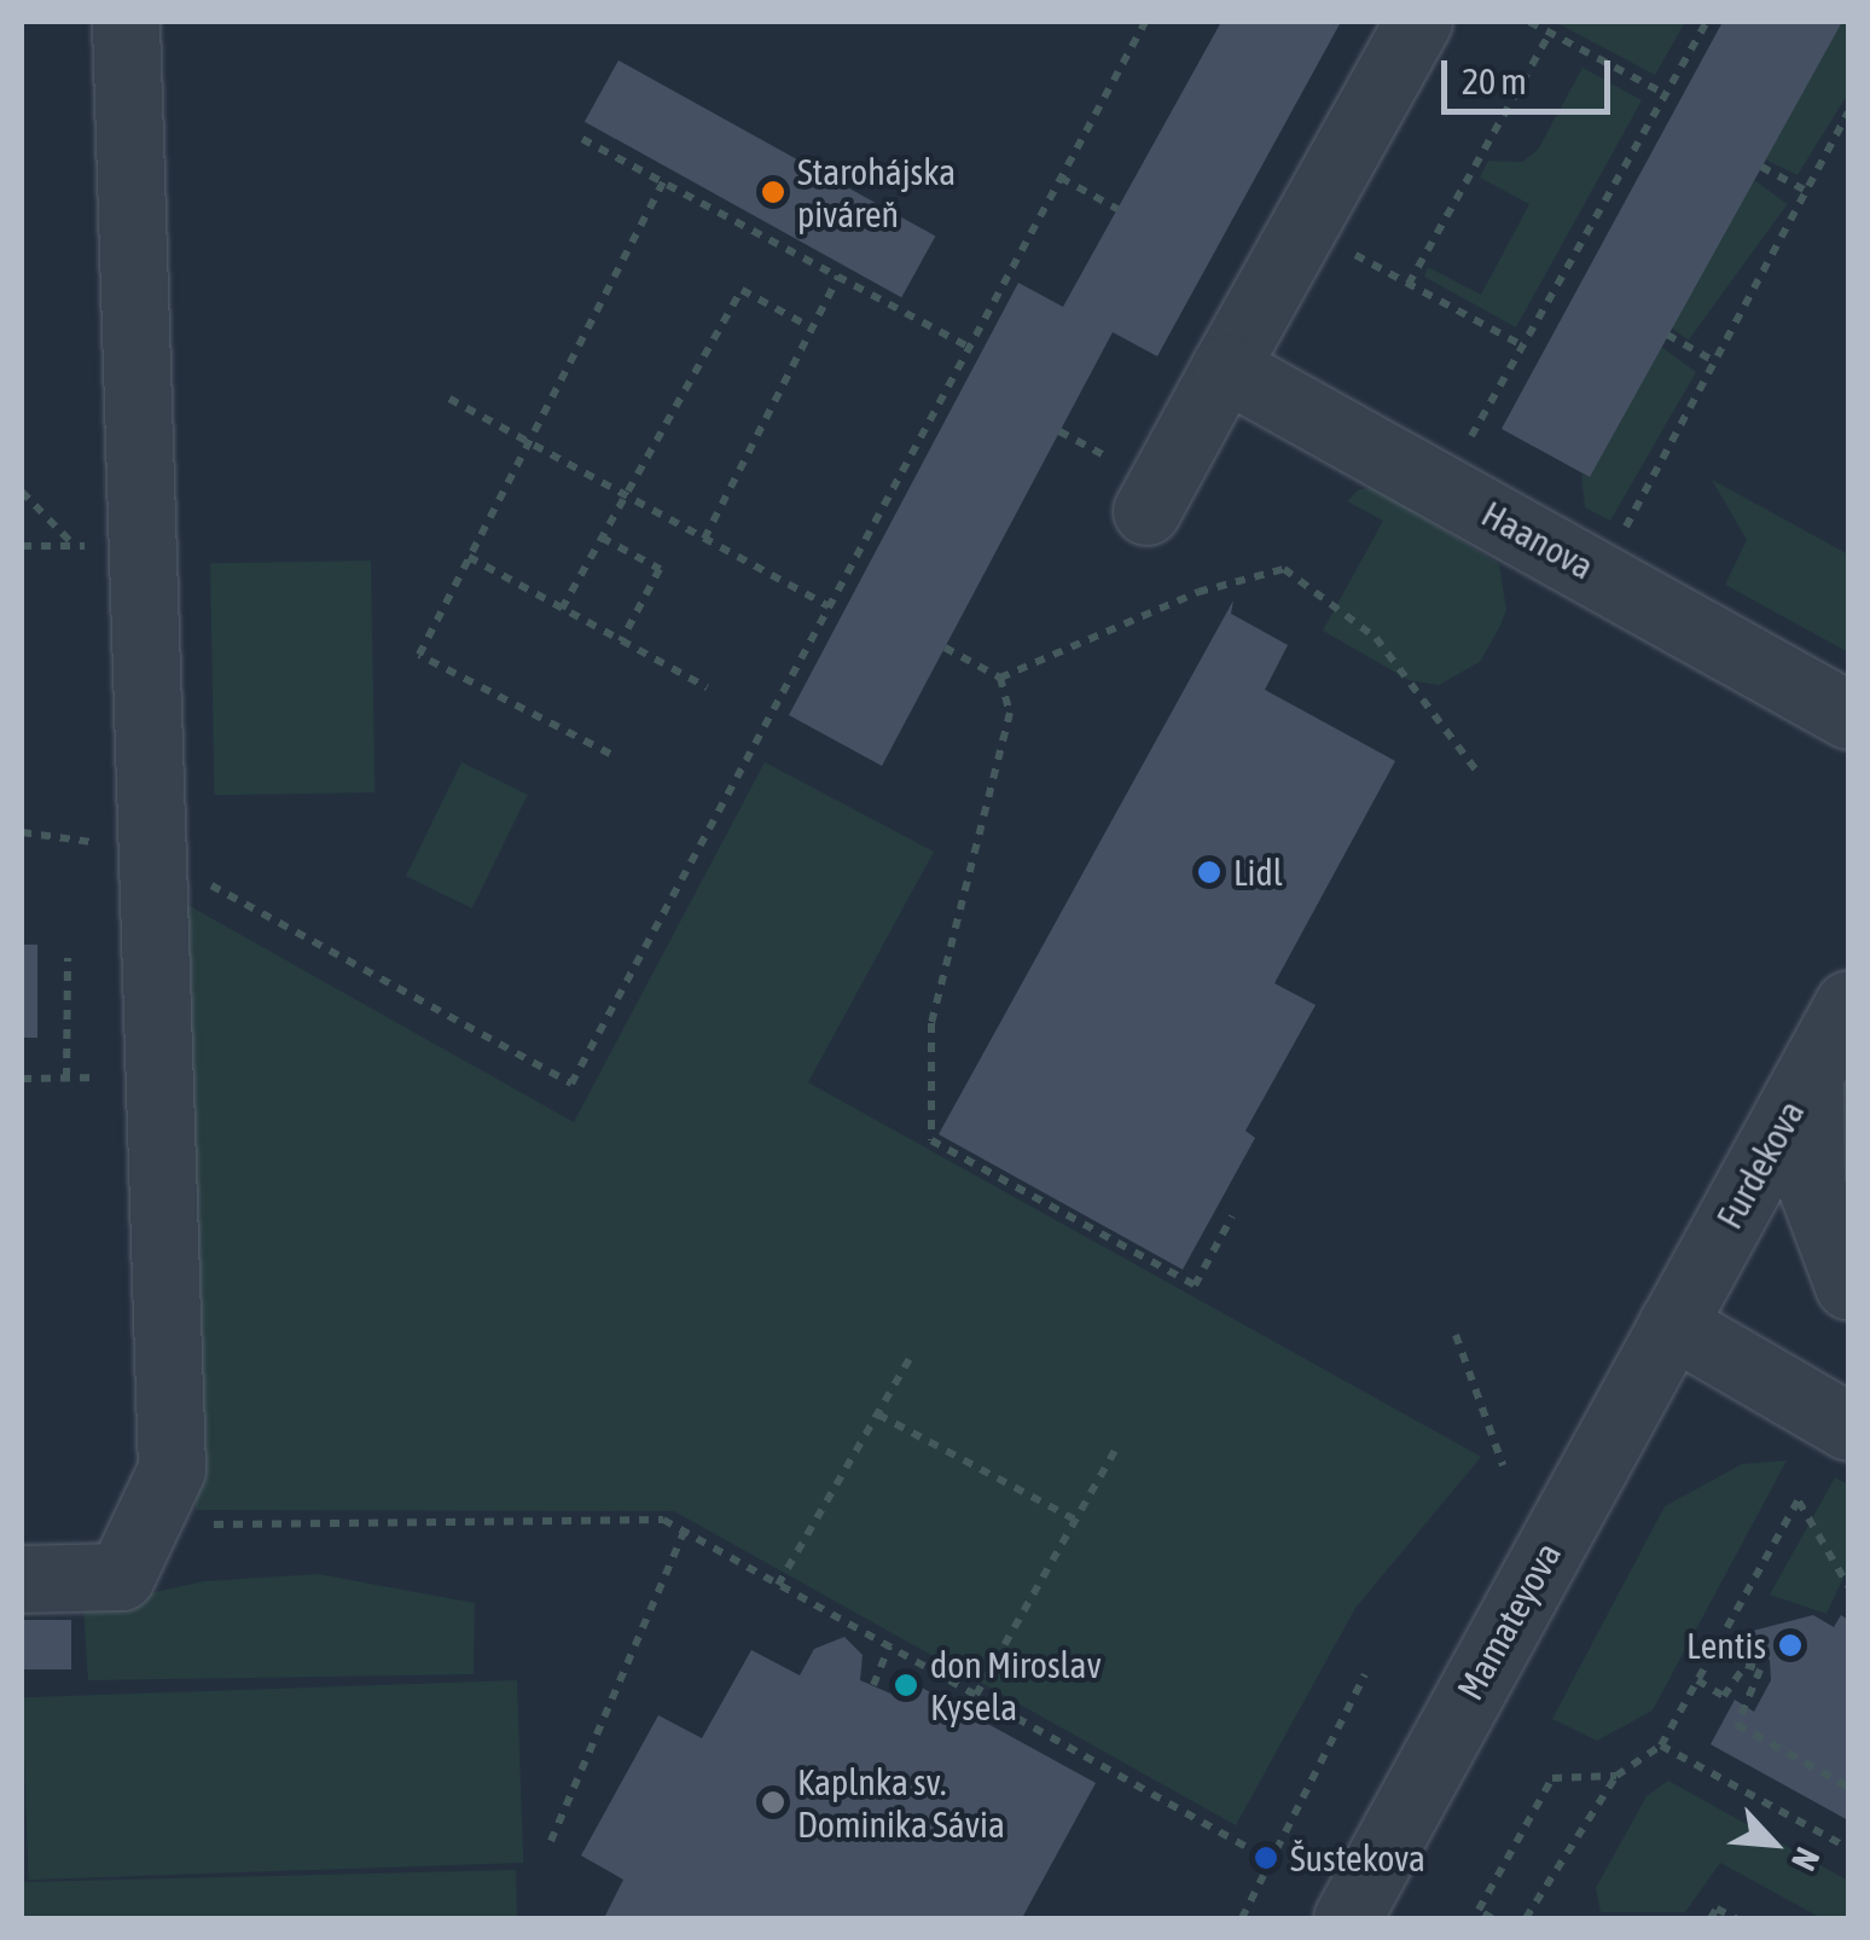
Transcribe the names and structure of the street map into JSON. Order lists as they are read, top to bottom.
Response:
{
  "streets": {
    "street": ["Haanova", "Furdekova", "Mamateyova"]
  },
  "crossings": [
    ["Furdekova", "Mamateyova"]
  ],
  "places": [
    "Starohájska piváreň",
    "Lidl",
    "Lentis",
    "don Miroslav Kysela",
    "Kaplnka sv. Dominika Sávia",
    "Šustekova"
  ],
  "scale_bar": "20 m",
  "north": "bottom right"
}
